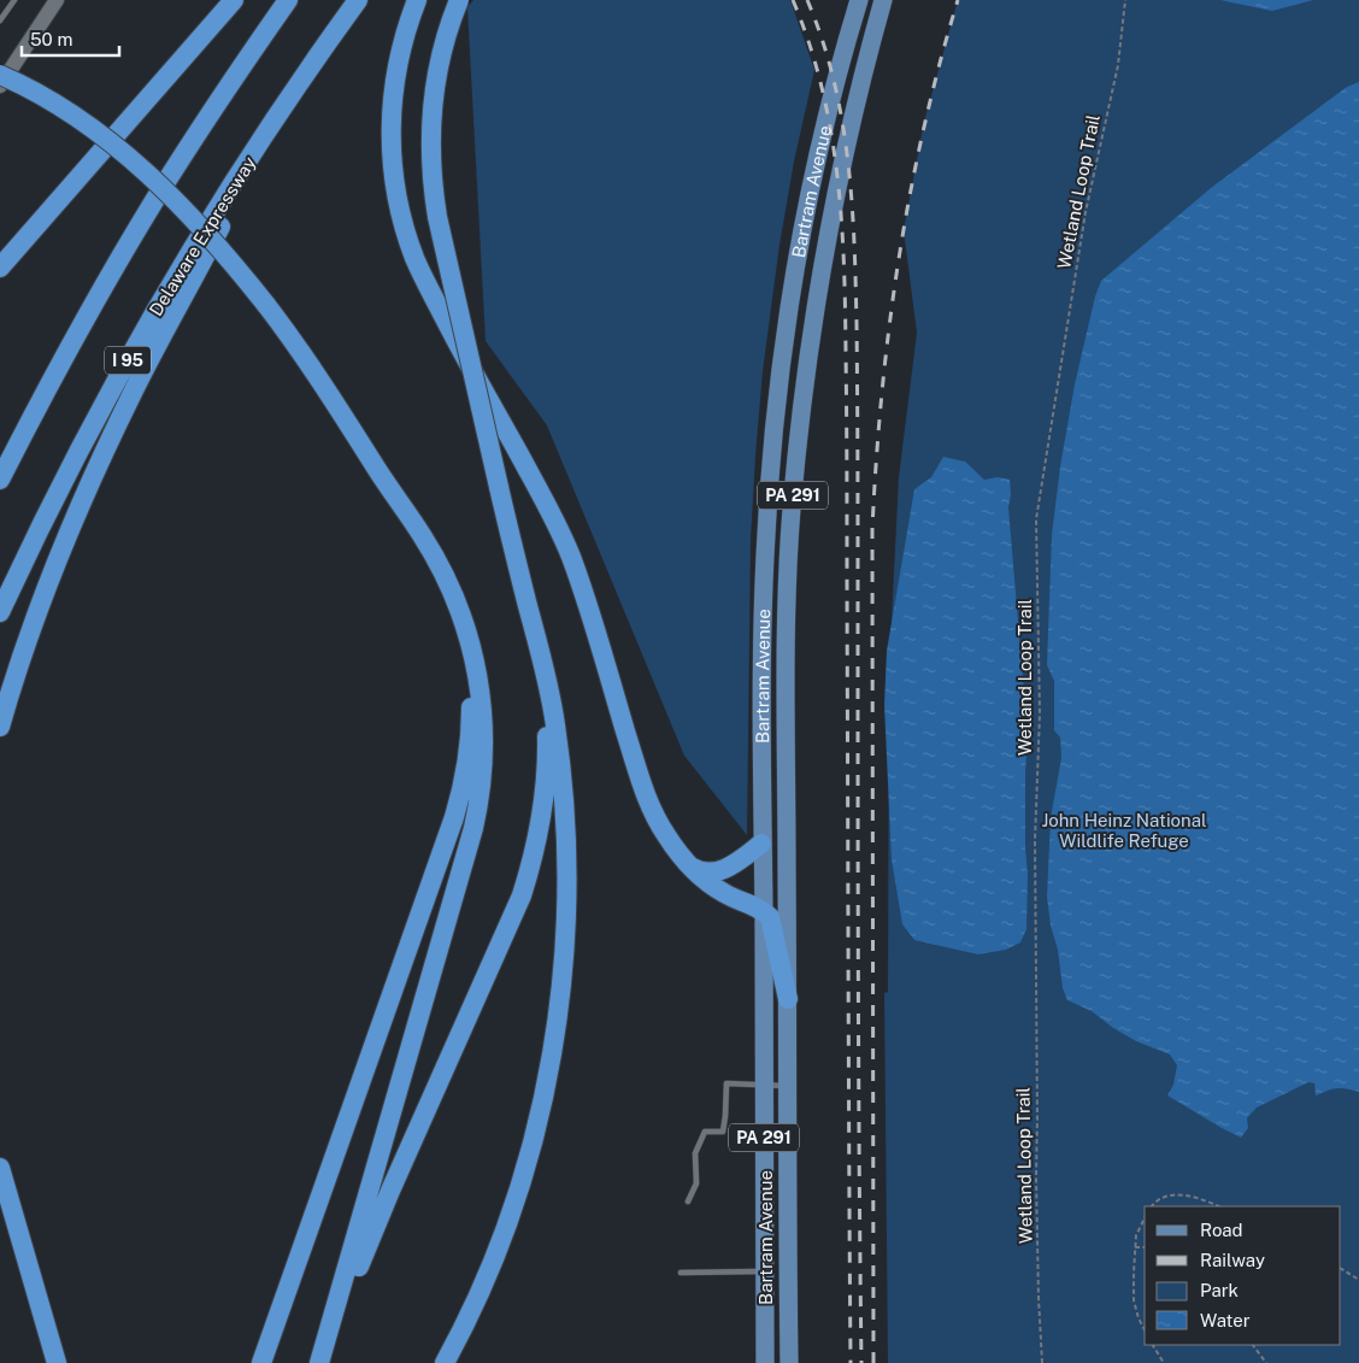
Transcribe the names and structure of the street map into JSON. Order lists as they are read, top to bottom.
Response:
{
  "streets": {
    "highway": ["Delaware Expressway", "I 95"],
    "main road": ["Bartram Avenue", "PA 291"],
    "path": ["Wetland Loop Trail"]
  },
  "parks": ["John Heinz National Wildlife Refuge"],
  "legend": [
    "Road",
    "Railway",
    "Park",
    "Water"
  ],
  "scale_bar": "50 m"
}
